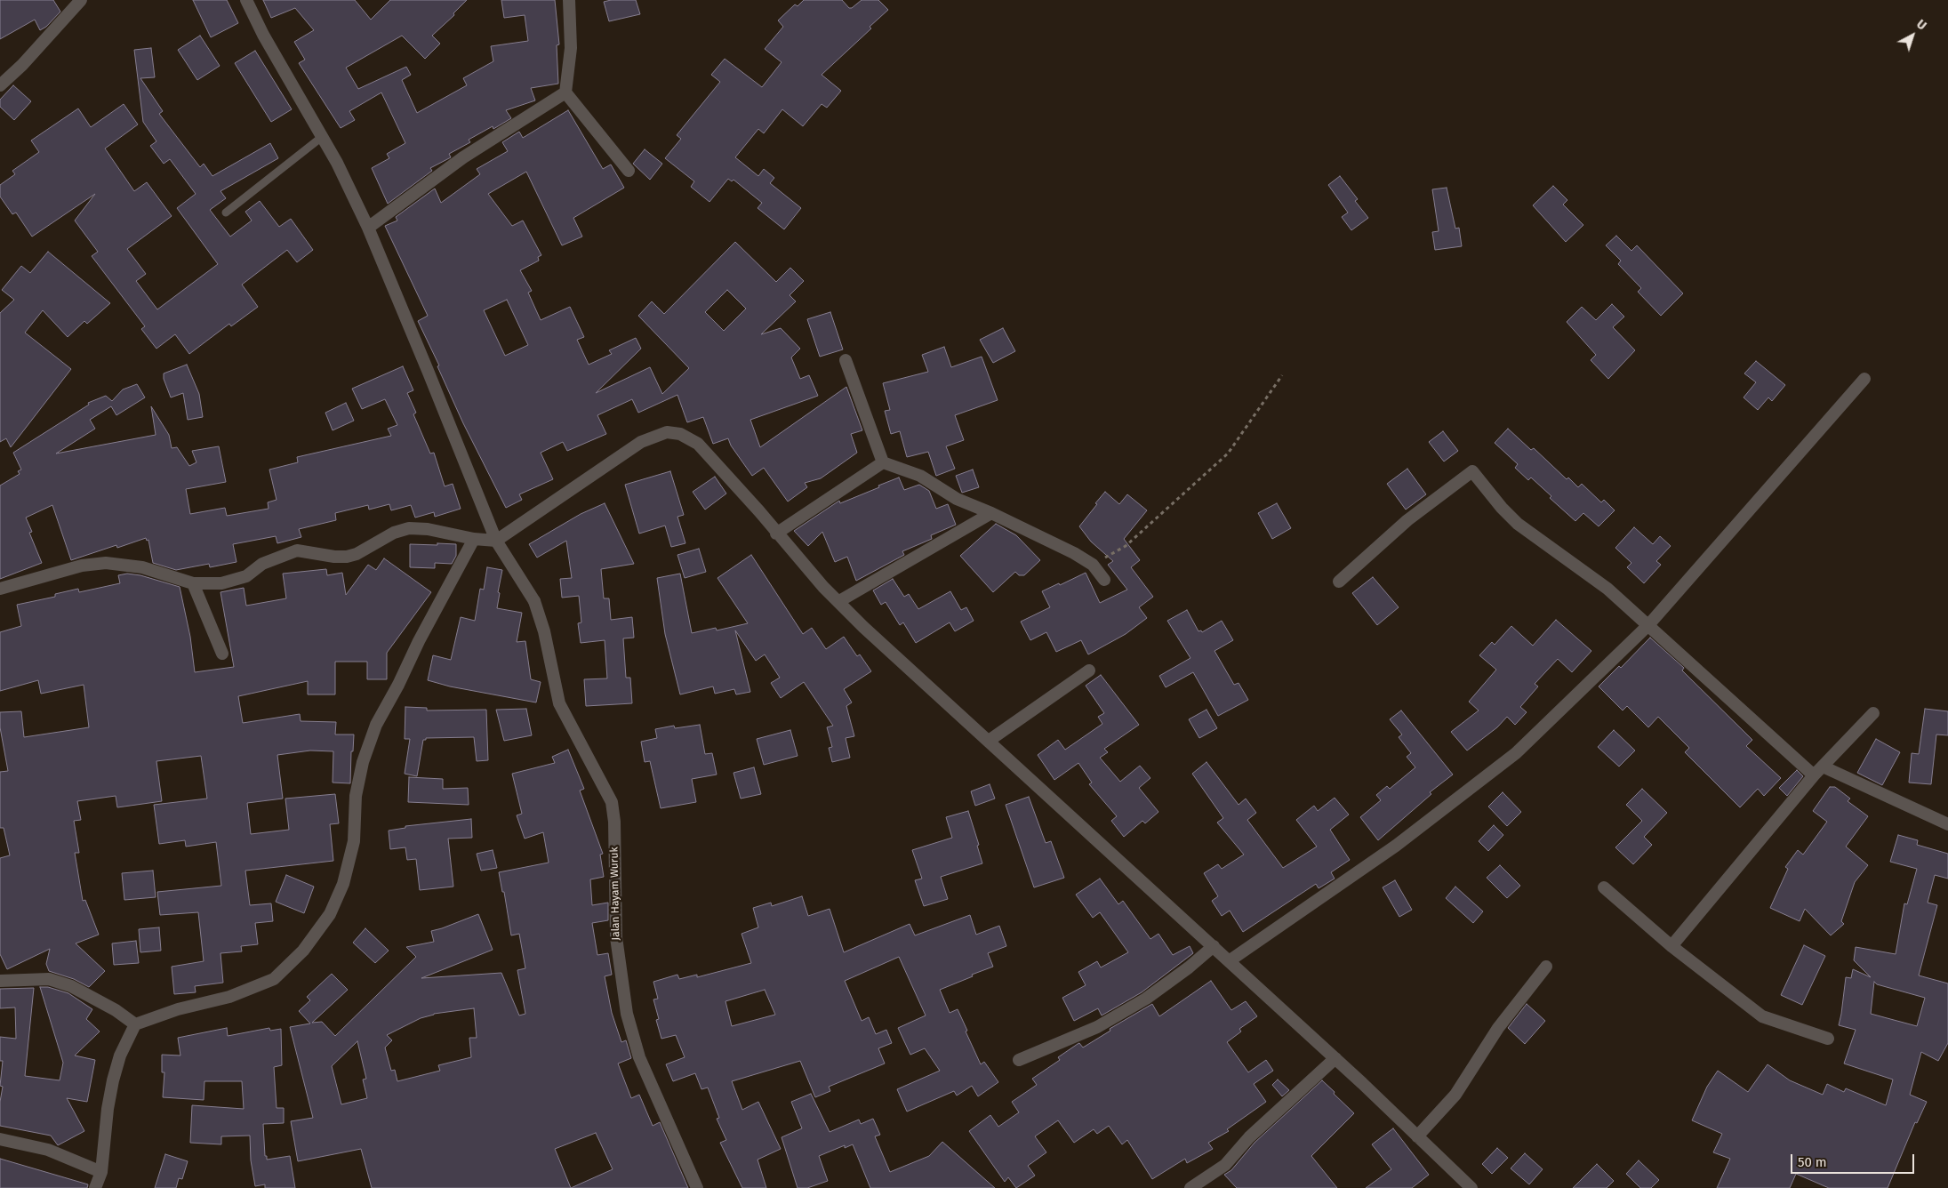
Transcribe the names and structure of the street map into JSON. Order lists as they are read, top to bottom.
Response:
{
  "streets": {
    "street": ["Jalan Hayam Wuruk"]
  },
  "scale_bar": "50 m",
  "north": "top right"
}
